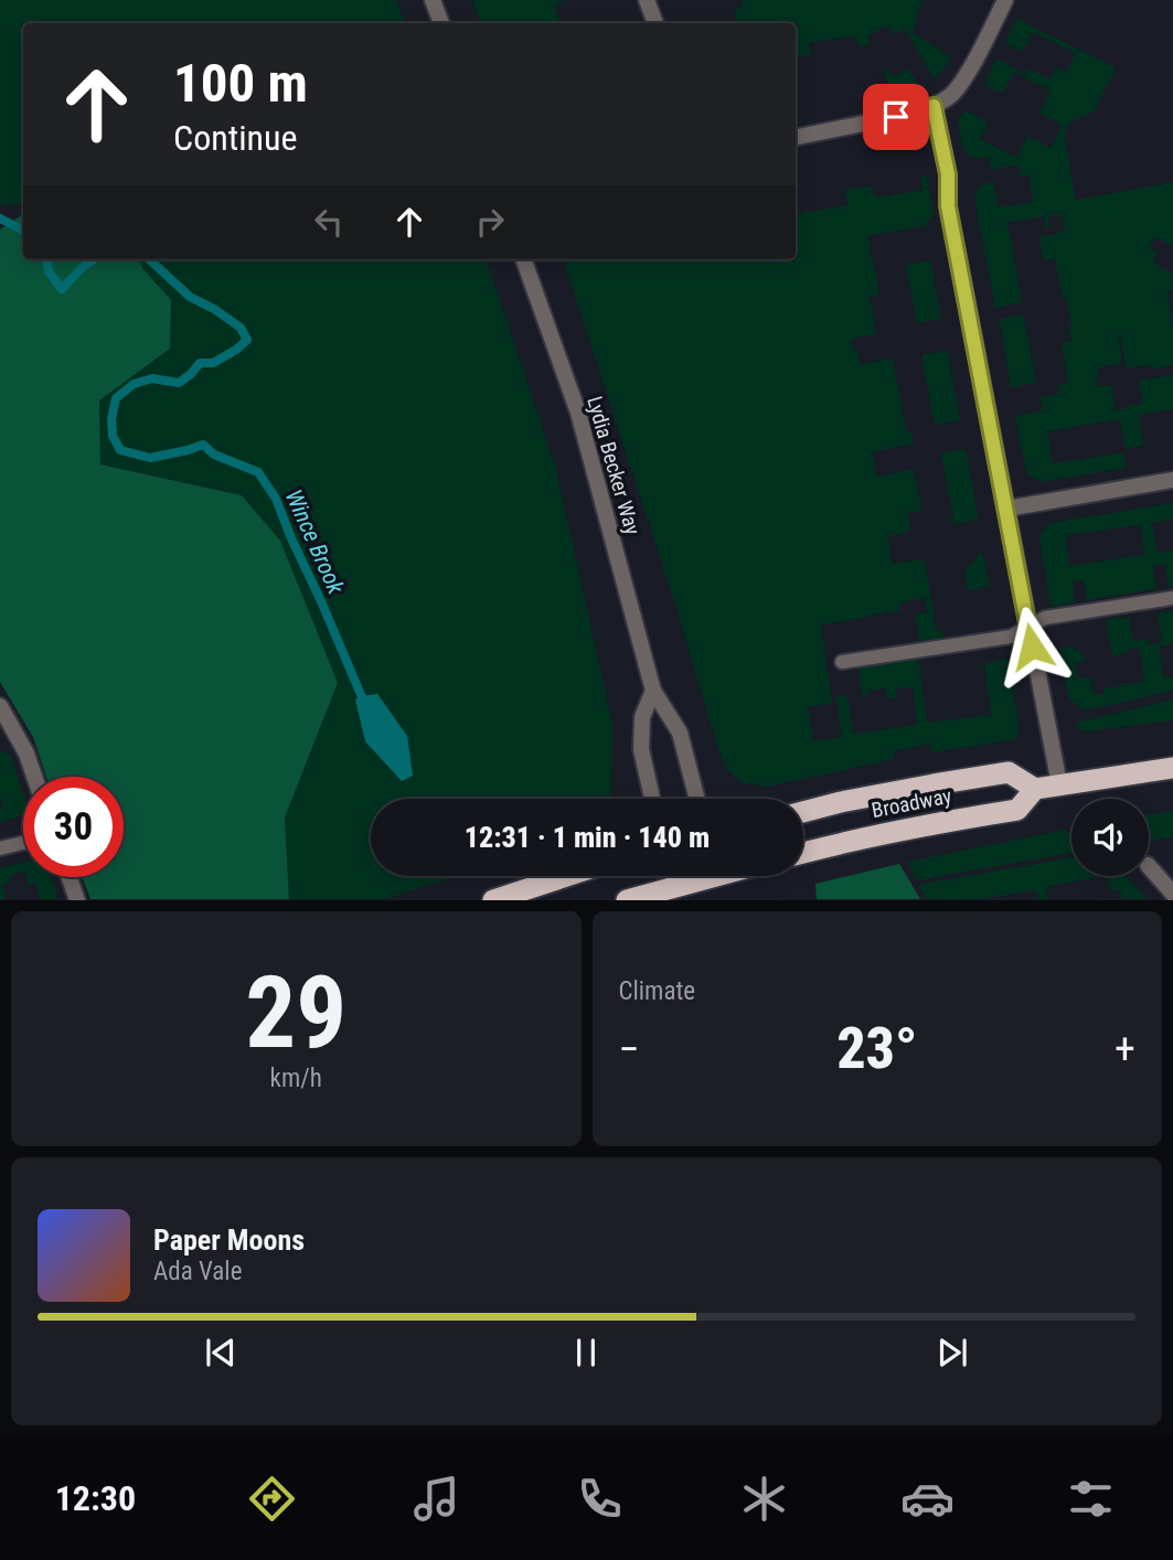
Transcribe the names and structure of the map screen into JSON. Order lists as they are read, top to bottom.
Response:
{
  "streets": {
    "highway": ["Broadway"],
    "street": ["Lydia Becker Way"]
  },
  "water": ["Wince Brook"],
  "page": {
    "turn": ["100 m", "Continue"],
    "limit": "30",
    "trip": "12:31 · 1 min · 140 m",
    "tile": [
      ["29", "km/h"],
      "Climate"
    ],
    "heat": ["−", "23°", "+"],
    "song": ["Paper Moons", "Ada Vale"],
    "tabs": "12:30"
  }
}
